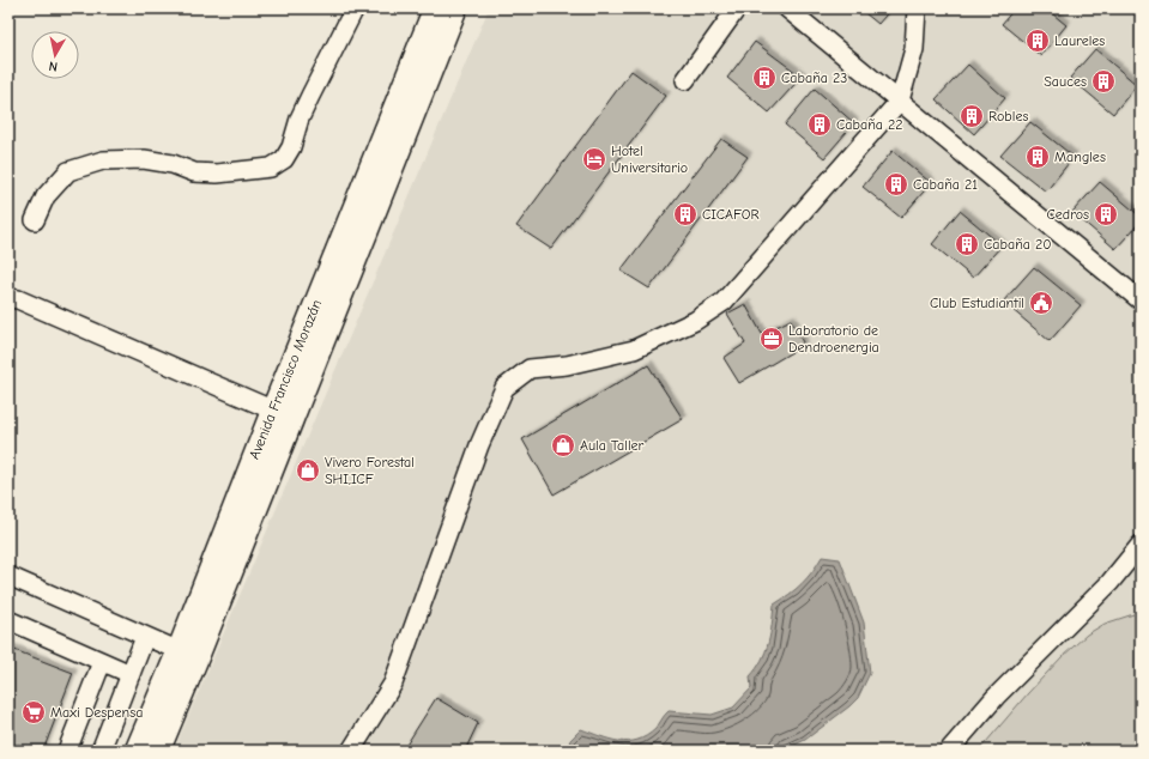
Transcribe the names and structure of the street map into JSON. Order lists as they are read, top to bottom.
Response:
{
  "streets": {
    "main road": ["Avenida Francisco Morazán"]
  },
  "places": {
    "building": [
      "Laureles",
      "Cabaña 23",
      "Sauces",
      "Robles",
      "Cabaña 22",
      "Mangles",
      "Cabaña 21",
      "CICAFOR",
      "Cedros",
      "Cabaña 20"
    ],
    "hotel": ["Hotel Universitario"],
    "public building": ["Club Estudiantil"],
    "office": ["Laboratorio de Dendroenergia"],
    "shop": ["Aula Taller", "Vivero Forestal SHI,ICF"],
    "supermarket": ["Maxi Despensa"]
  },
  "north": "bottom"
}
